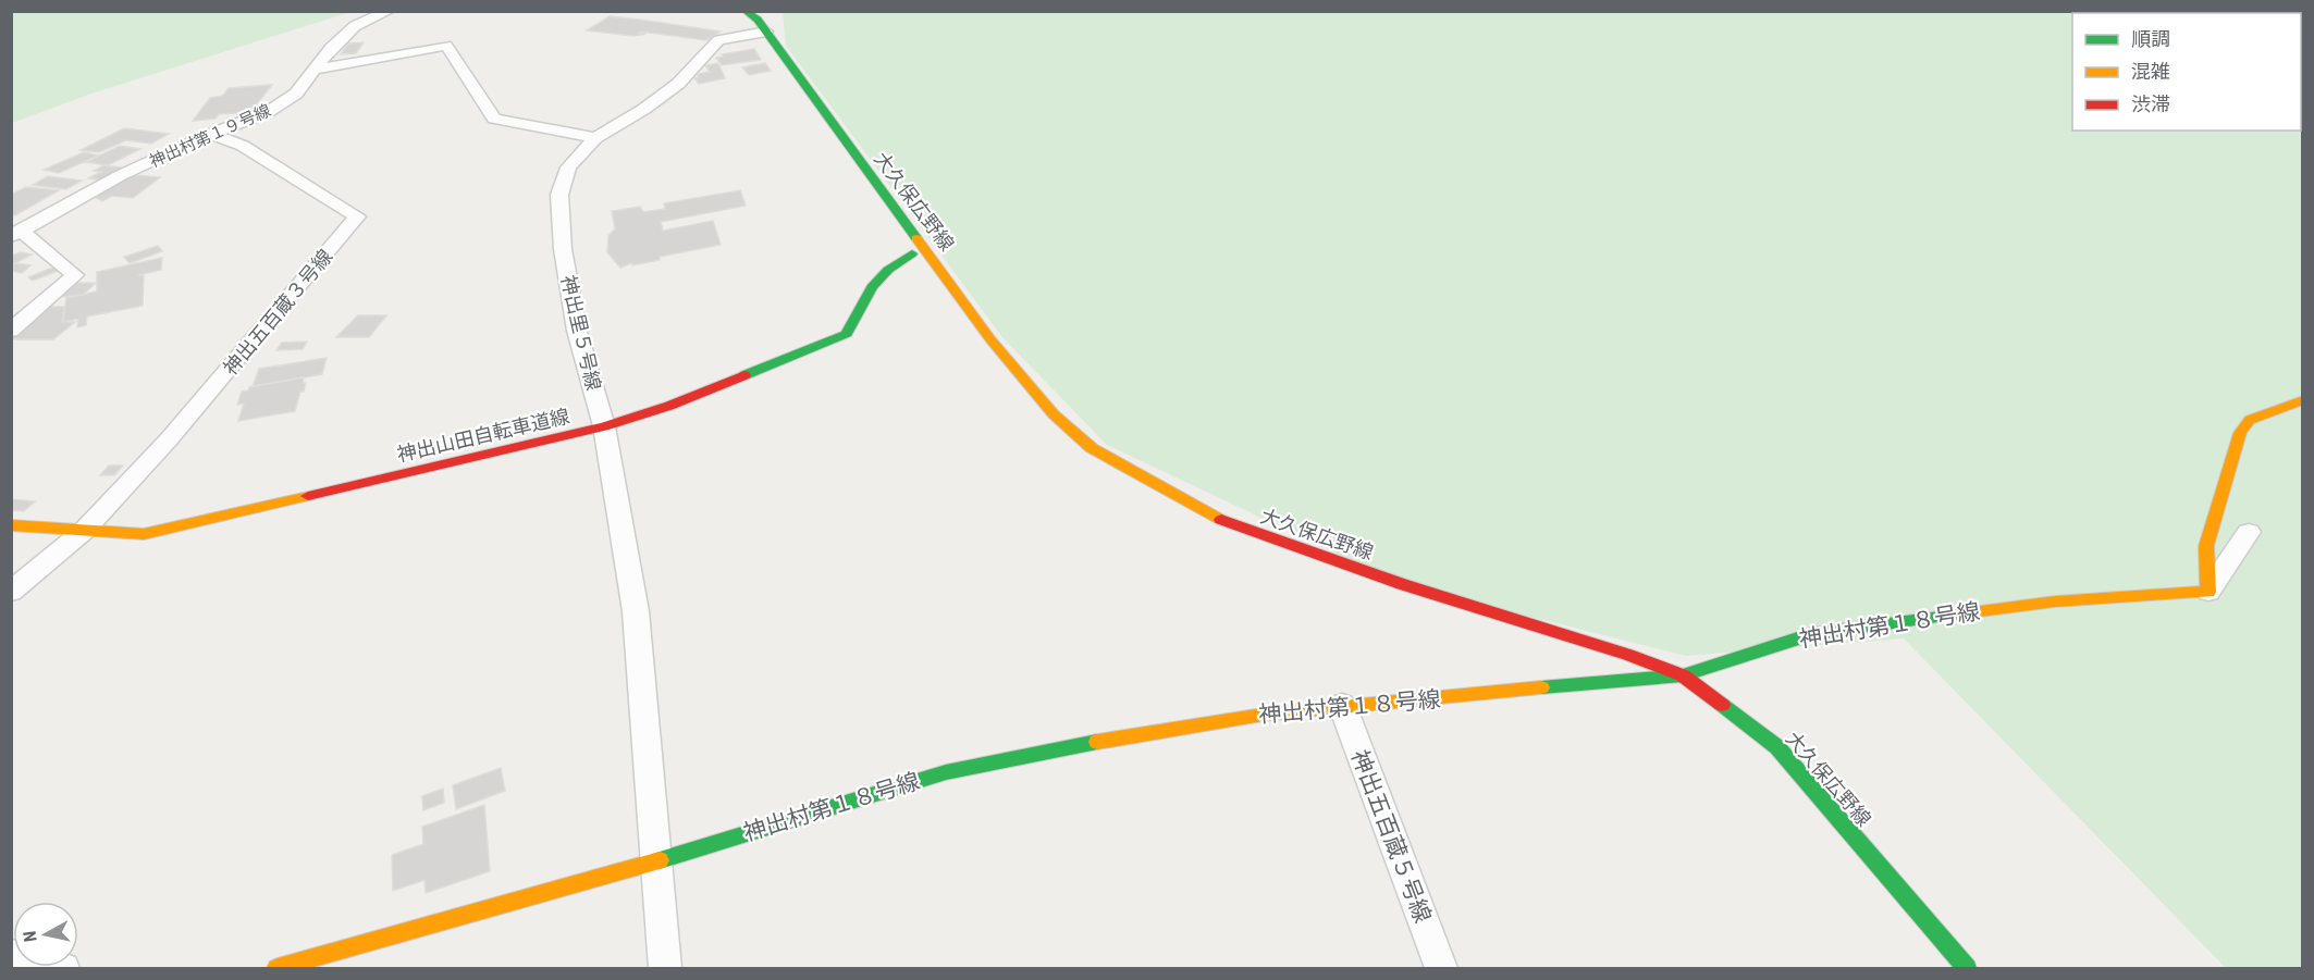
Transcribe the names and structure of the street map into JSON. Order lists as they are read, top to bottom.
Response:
{
  "streets": {
    "street": [
      "神出村第１９号線",
      "大久保広野線",
      "神出五百蔵３号線",
      "神出里５号線",
      "神出山田自転車道線",
      "神出村第１８号線",
      "神出五百蔵５号線"
    ]
  },
  "crossings": [
    ["神出村第１９号線", "神出五百蔵３号線"],
    ["大久保広野線", "神出里５号線"],
    ["大久保広野線", "神出山田自転車道線"],
    ["大久保広野線", "神出村第１８号線"],
    ["神出五百蔵３号線", "神出山田自転車道線"],
    ["神出里５号線", "神出山田自転車道線"],
    ["神出里５号線", "神出村第１８号線"],
    ["神出村第１８号線", "神出五百蔵５号線"]
  ],
  "legend": ["順調", "混雑", "渋滞"],
  "north": "left"
}
